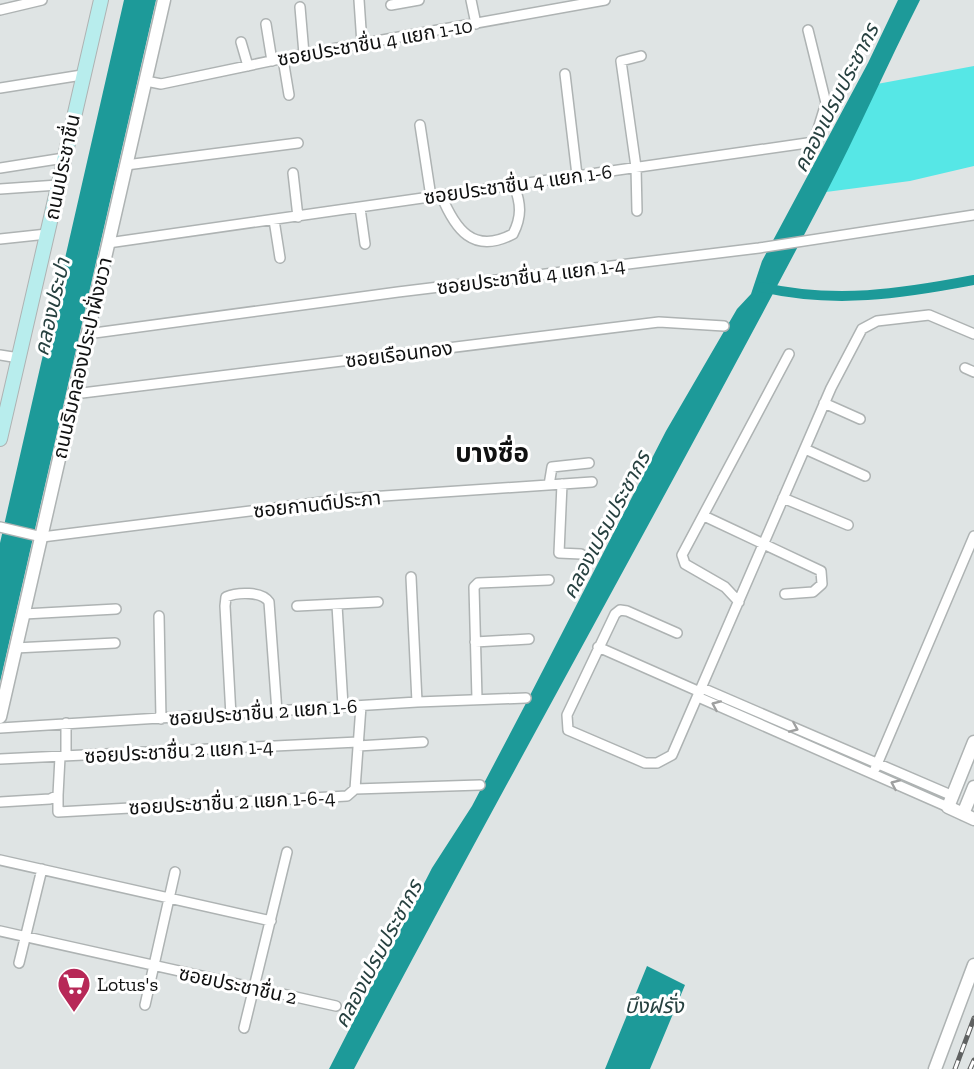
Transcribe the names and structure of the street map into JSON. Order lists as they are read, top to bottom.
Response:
{
  "streets": {
    "main road": ["ถนนประชาชื่น"],
    "street": [
      "ซอยประชาชื่น 4 แยก 1-10",
      "ซอยประชาชื่น 4 แยก 1-6",
      "ซอยประชาชื่น 4 แยก 1-4",
      "ซอยเรือนทอง",
      "ถนนริมคลองประปาฝั่งขวา",
      "ซอยกานต์ประภา",
      "ซอยประชาชื่น 2 แยก 1-6",
      "ซอยประชาชื่น 2 แยก 1-4",
      "ซอยประชาชื่น 2 แยก 1-6-4",
      "ซอยประชาชื่น 2"
    ]
  },
  "crossings": [
    ["ซอยประชาชื่น 4 แยก 1-10", "ถนนริมคลองประปาฝั่งขวา"],
    ["ซอยประชาชื่น 4 แยก 1-6", "ถนนริมคลองประปาฝั่งขวา"],
    ["ซอยประชาชื่น 4 แยก 1-4", "ถนนริมคลองประปาฝั่งขวา"],
    ["ซอยเรือนทอง", "ถนนริมคลองประปาฝั่งขวา"],
    ["ถนนริมคลองประปาฝั่งขวา", "ซอยกานต์ประภา"],
    ["ซอยประชาชื่น 2 แยก 1-6", "ซอยประชาชื่น 2 แยก 1-6-4"],
    ["ซอยประชาชื่น 2 แยก 1-4", "ซอยประชาชื่น 2 แยก 1-6-4"]
  ],
  "districts": ["บางซื่อ"],
  "water": ["คลองเปรมประชากร", "คลองประปา", "บึงฝรั่ง"],
  "places": {
    "supermarket": ["Lotus's"]
  }
}
